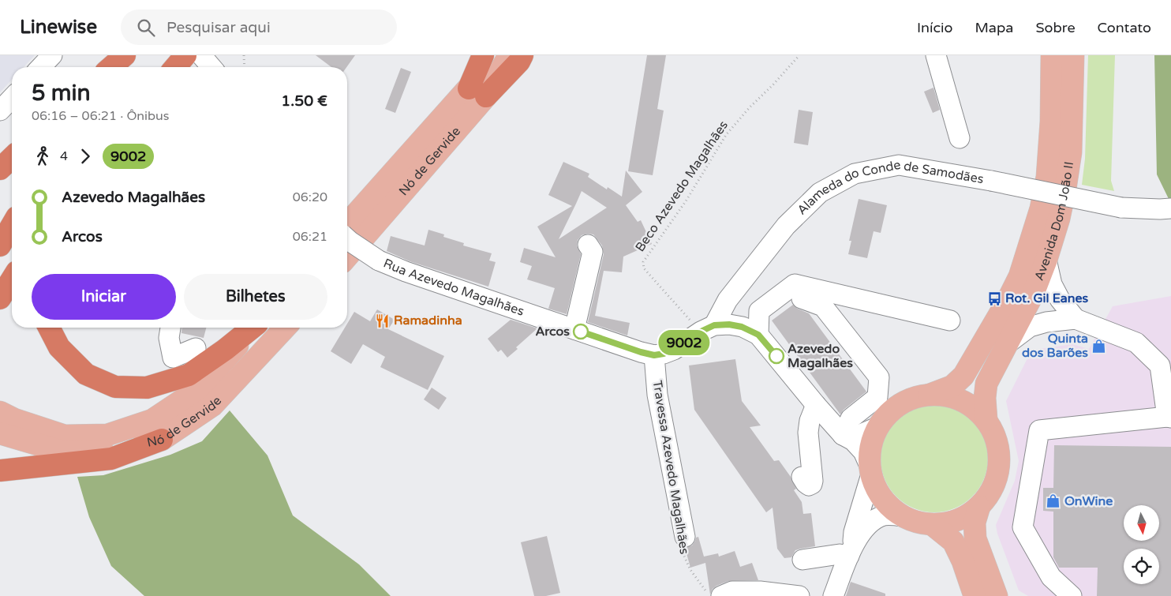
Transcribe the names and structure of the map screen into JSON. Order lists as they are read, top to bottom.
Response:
{
  "streets": {
    "main road": ["Nó de Gervide", "Avenida Dom João II"],
    "street": ["Alameda do Conde de Samodães", "Rua Azevedo Magalhães", "Travessa Azevedo Magalhães"],
    "path": ["Beco Azevedo Magalhães"]
  },
  "crossings": [
    ["Beco Azevedo Magalhães", "Alameda do Conde de Samodães"],
    ["Rua Azevedo Magalhães", "Travessa Azevedo Magalhães"]
  ],
  "places": {
    "bus stop": ["Rot. Gil Eanes"],
    "restaurant": ["Ramadinha"],
    "other": ["Arcos", "Azevedo Magalhães"],
    "shop": ["Quinta dos Barões", "OnWine"]
  },
  "lines": ["bus line 9002"],
  "north": "bottom",
  "page": {
    "header": "Linewise",
    "search": "Pesquisar aqui",
    "nav": [
      "Início",
      "Mapa",
      "Sobre",
      "Contato"
    ],
    "on_map": "9002",
    "heading": ["5 min", "06:16 – 06:21 · Ônibus", "1.50 €"],
    "legs": ["4", "9002"],
    "list": [
      {
        "name": "Azevedo Magalhães",
        "value": "06:20"
      },
      {
        "name": "Arcos",
        "value": "06:21"
      }
    ],
    "buttons": ["Iniciar", "Bilhetes"]
  }
}
